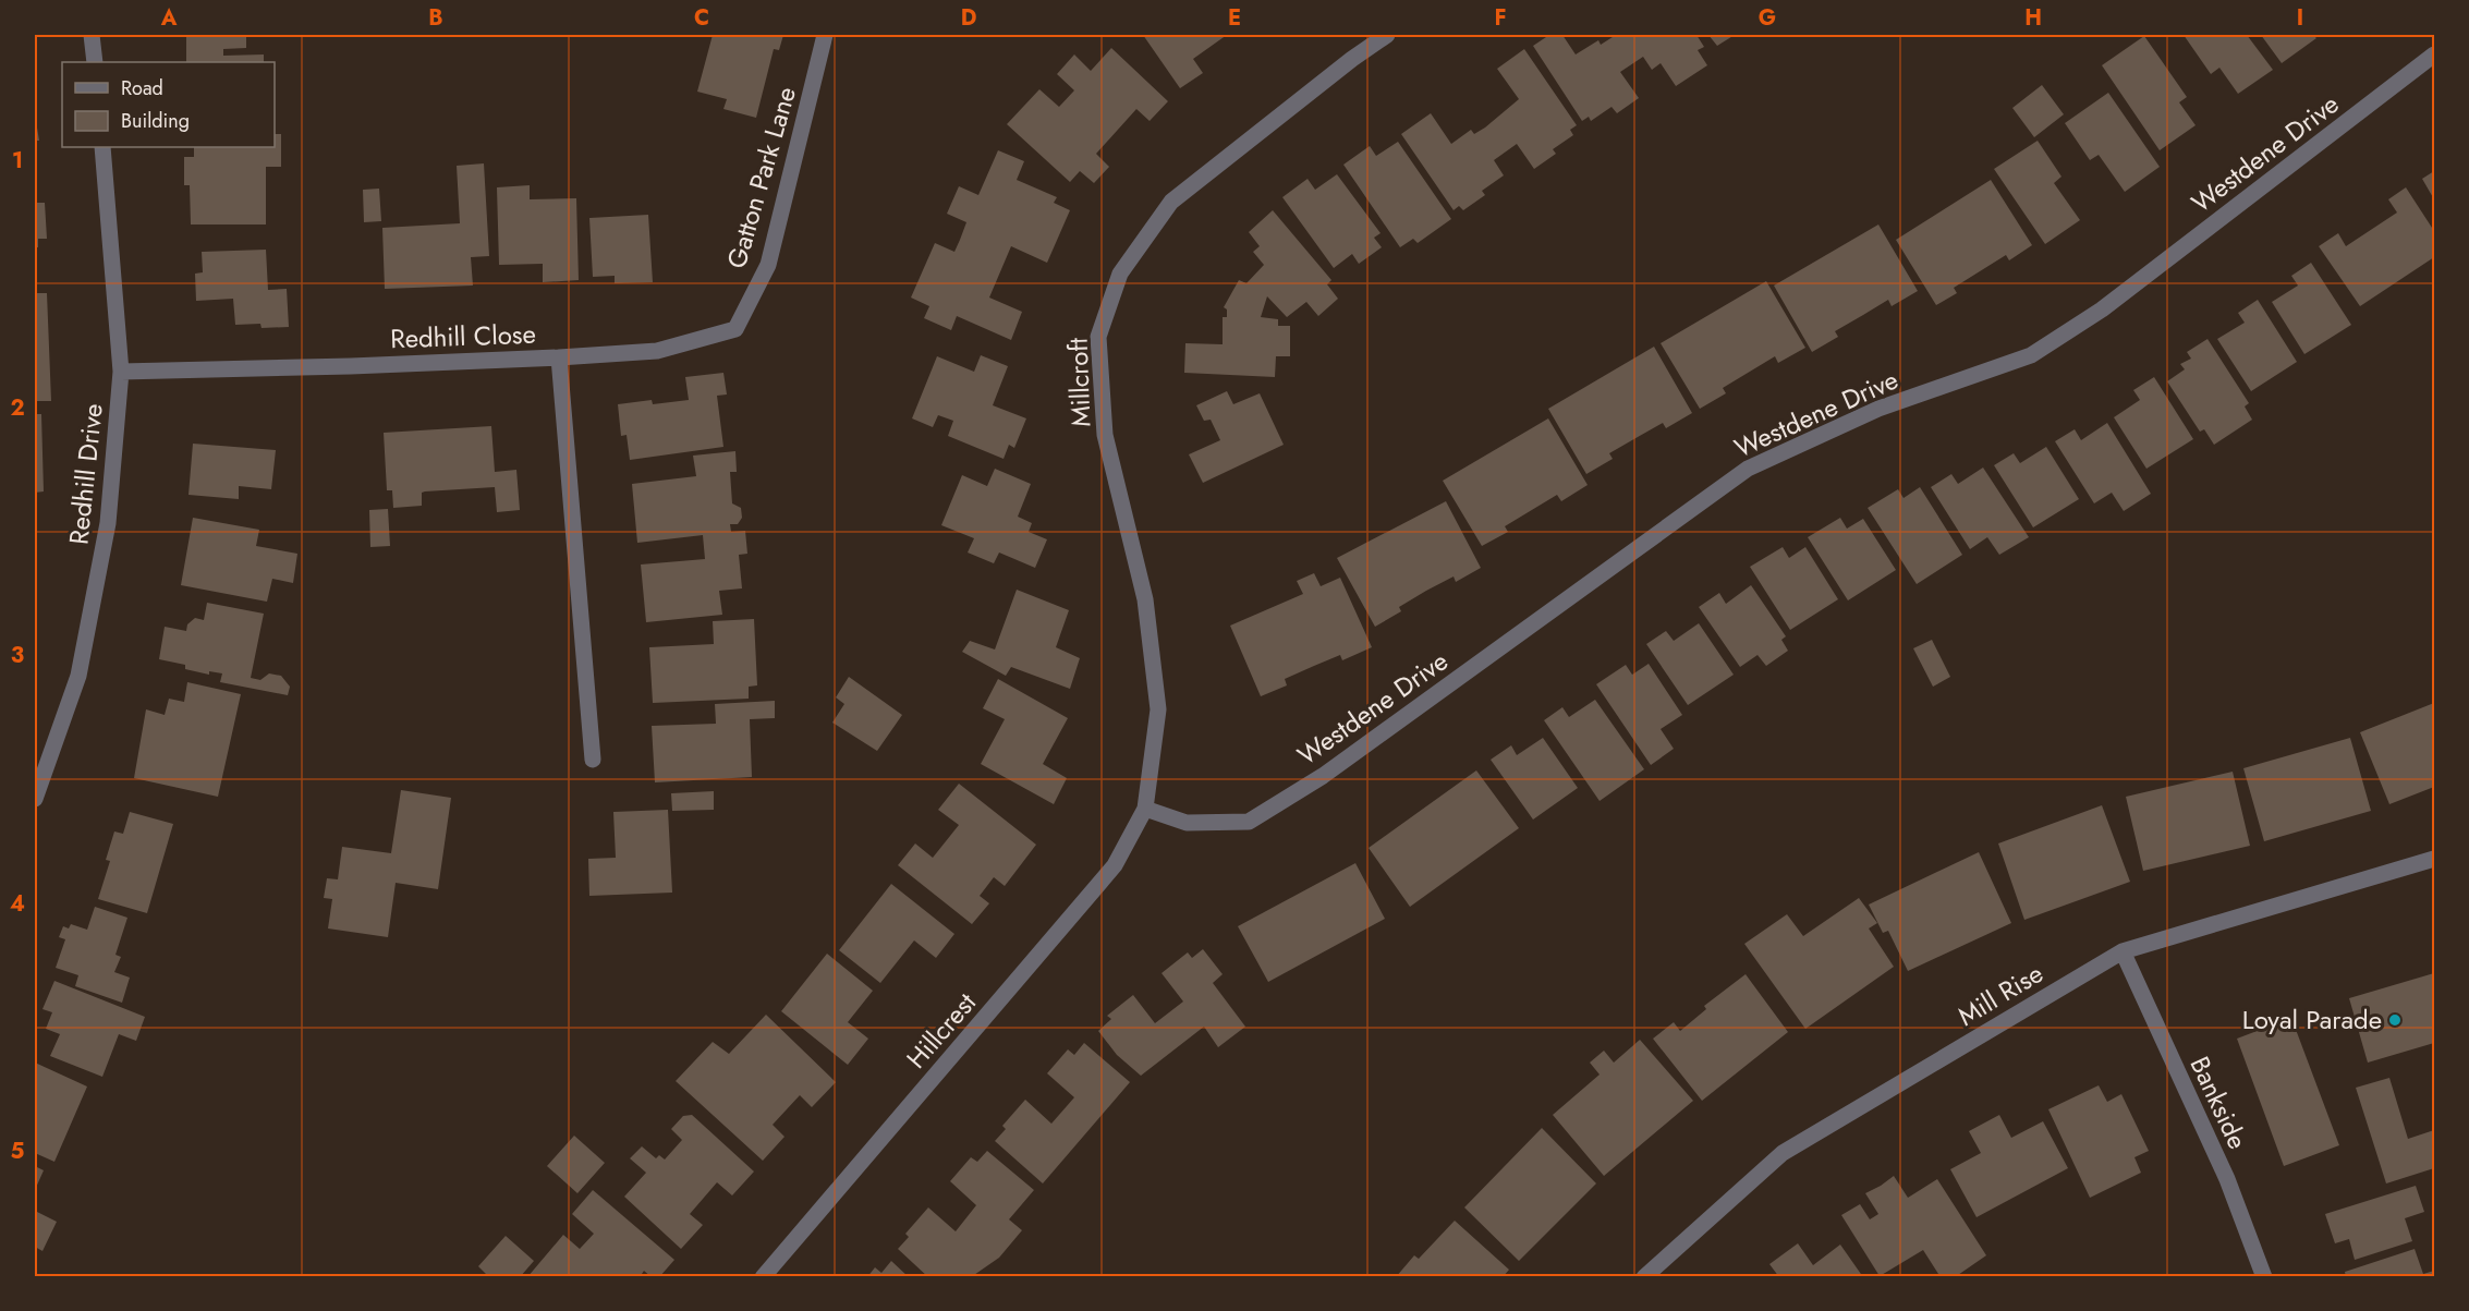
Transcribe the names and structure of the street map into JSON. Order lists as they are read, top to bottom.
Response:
{
  "streets": {
    "street": [
      "Westdene Drive",
      "Gatton Park Lane",
      "Redhill Close",
      "Millcroft",
      "Redhill Drive",
      "Mill Rise",
      "Hillcrest",
      "Bankside"
    ]
  },
  "crossings": [
    ["Westdene Drive", "Millcroft"],
    ["Westdene Drive", "Hillcrest"],
    ["Gatton Park Lane", "Redhill Close"],
    ["Redhill Close", "Redhill Drive"],
    ["Millcroft", "Hillcrest"],
    ["Mill Rise", "Bankside"]
  ],
  "places": ["Loyal Parade"],
  "legend": ["Road", "Building"],
  "grid": {
    "columns": [
      "A",
      "B",
      "C",
      "D",
      "E",
      "F",
      "G",
      "H",
      "I"
    ],
    "rows": [
      "1",
      "2",
      "3",
      "4",
      "5"
    ]
  }
}
